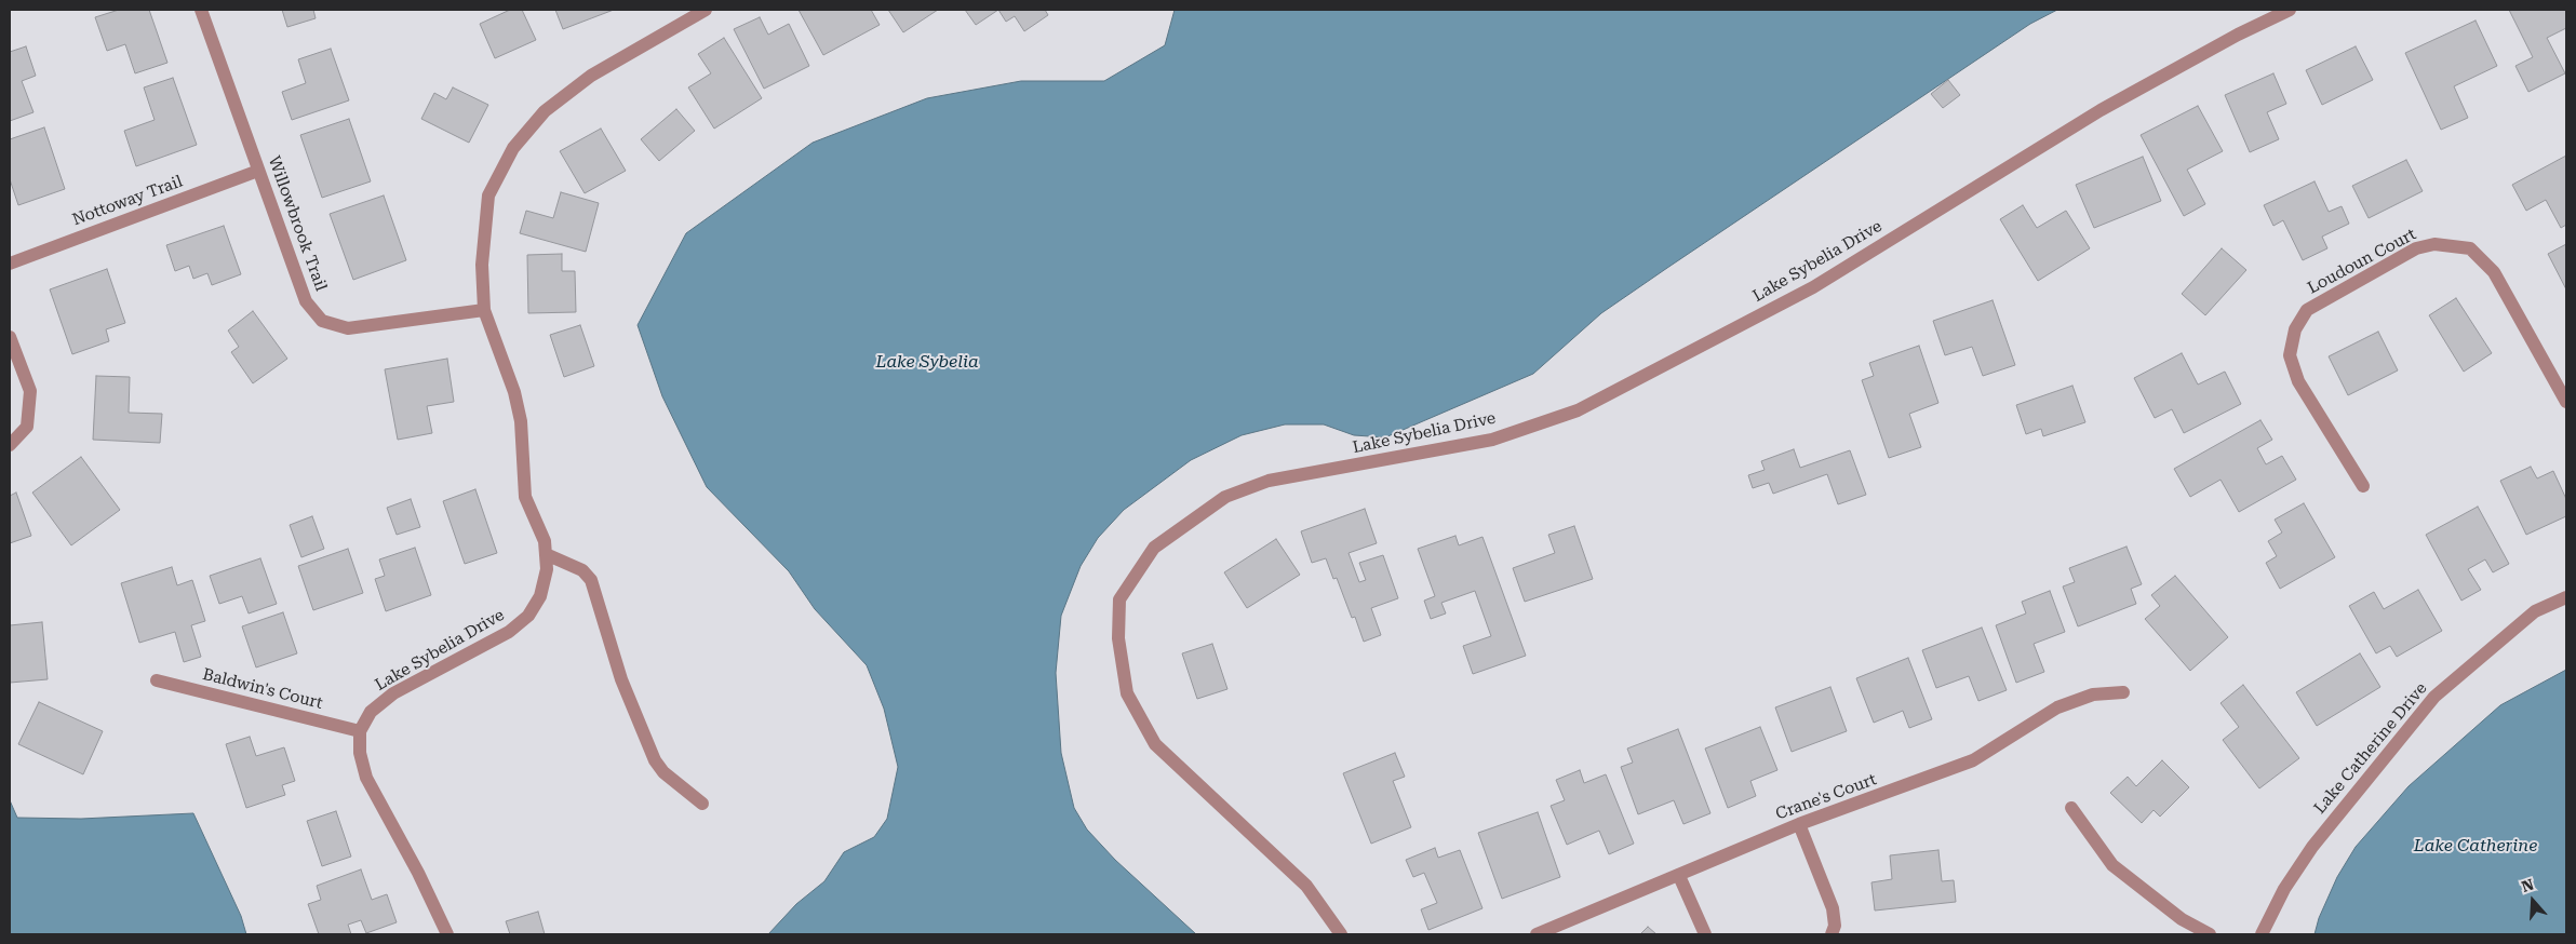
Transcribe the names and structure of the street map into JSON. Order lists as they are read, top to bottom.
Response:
{
  "streets": {
    "street": [
      "Nottoway Trail",
      "Willowbrook Trail",
      "Lake Sybelia Drive",
      "Loudoun Court",
      "Baldwin's Court",
      "Lake Catherine Drive",
      "Crane's Court"
    ]
  },
  "crossings": [
    ["Nottoway Trail", "Willowbrook Trail"],
    ["Willowbrook Trail", "Lake Sybelia Drive"],
    ["Lake Sybelia Drive", "Baldwin's Court"]
  ],
  "water": ["Lake Sybelia", "Lake Catherine"],
  "north": "top"
}
